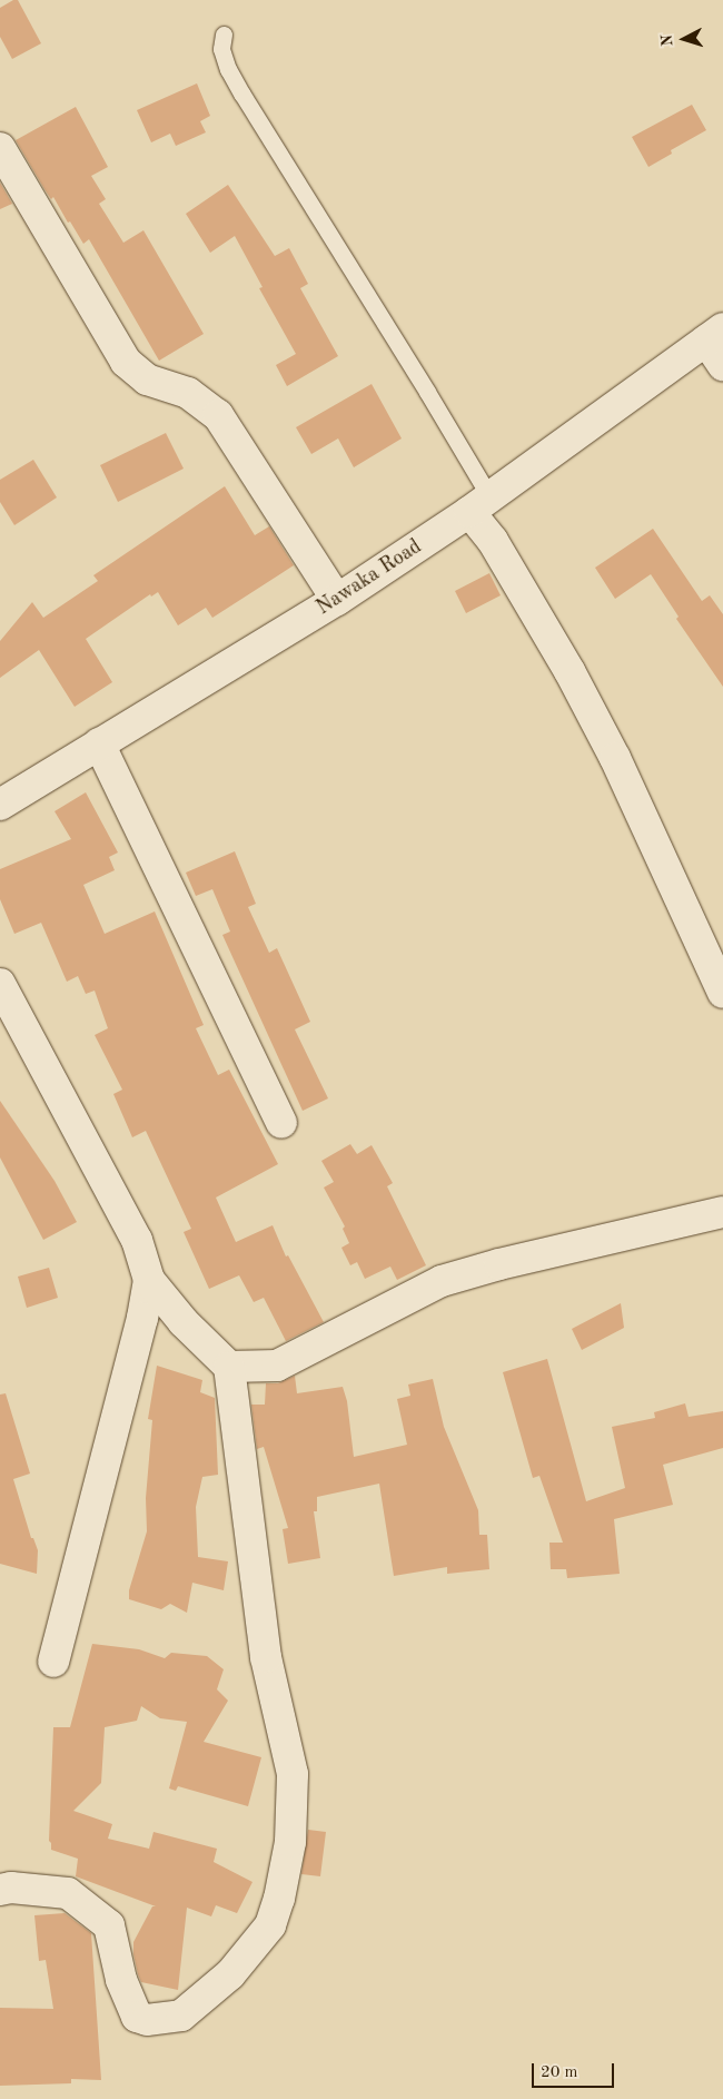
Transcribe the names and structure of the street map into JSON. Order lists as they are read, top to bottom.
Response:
{
  "streets": {
    "street": ["Nawaka Road"]
  },
  "scale_bar": "20 m",
  "north": "left"
}
